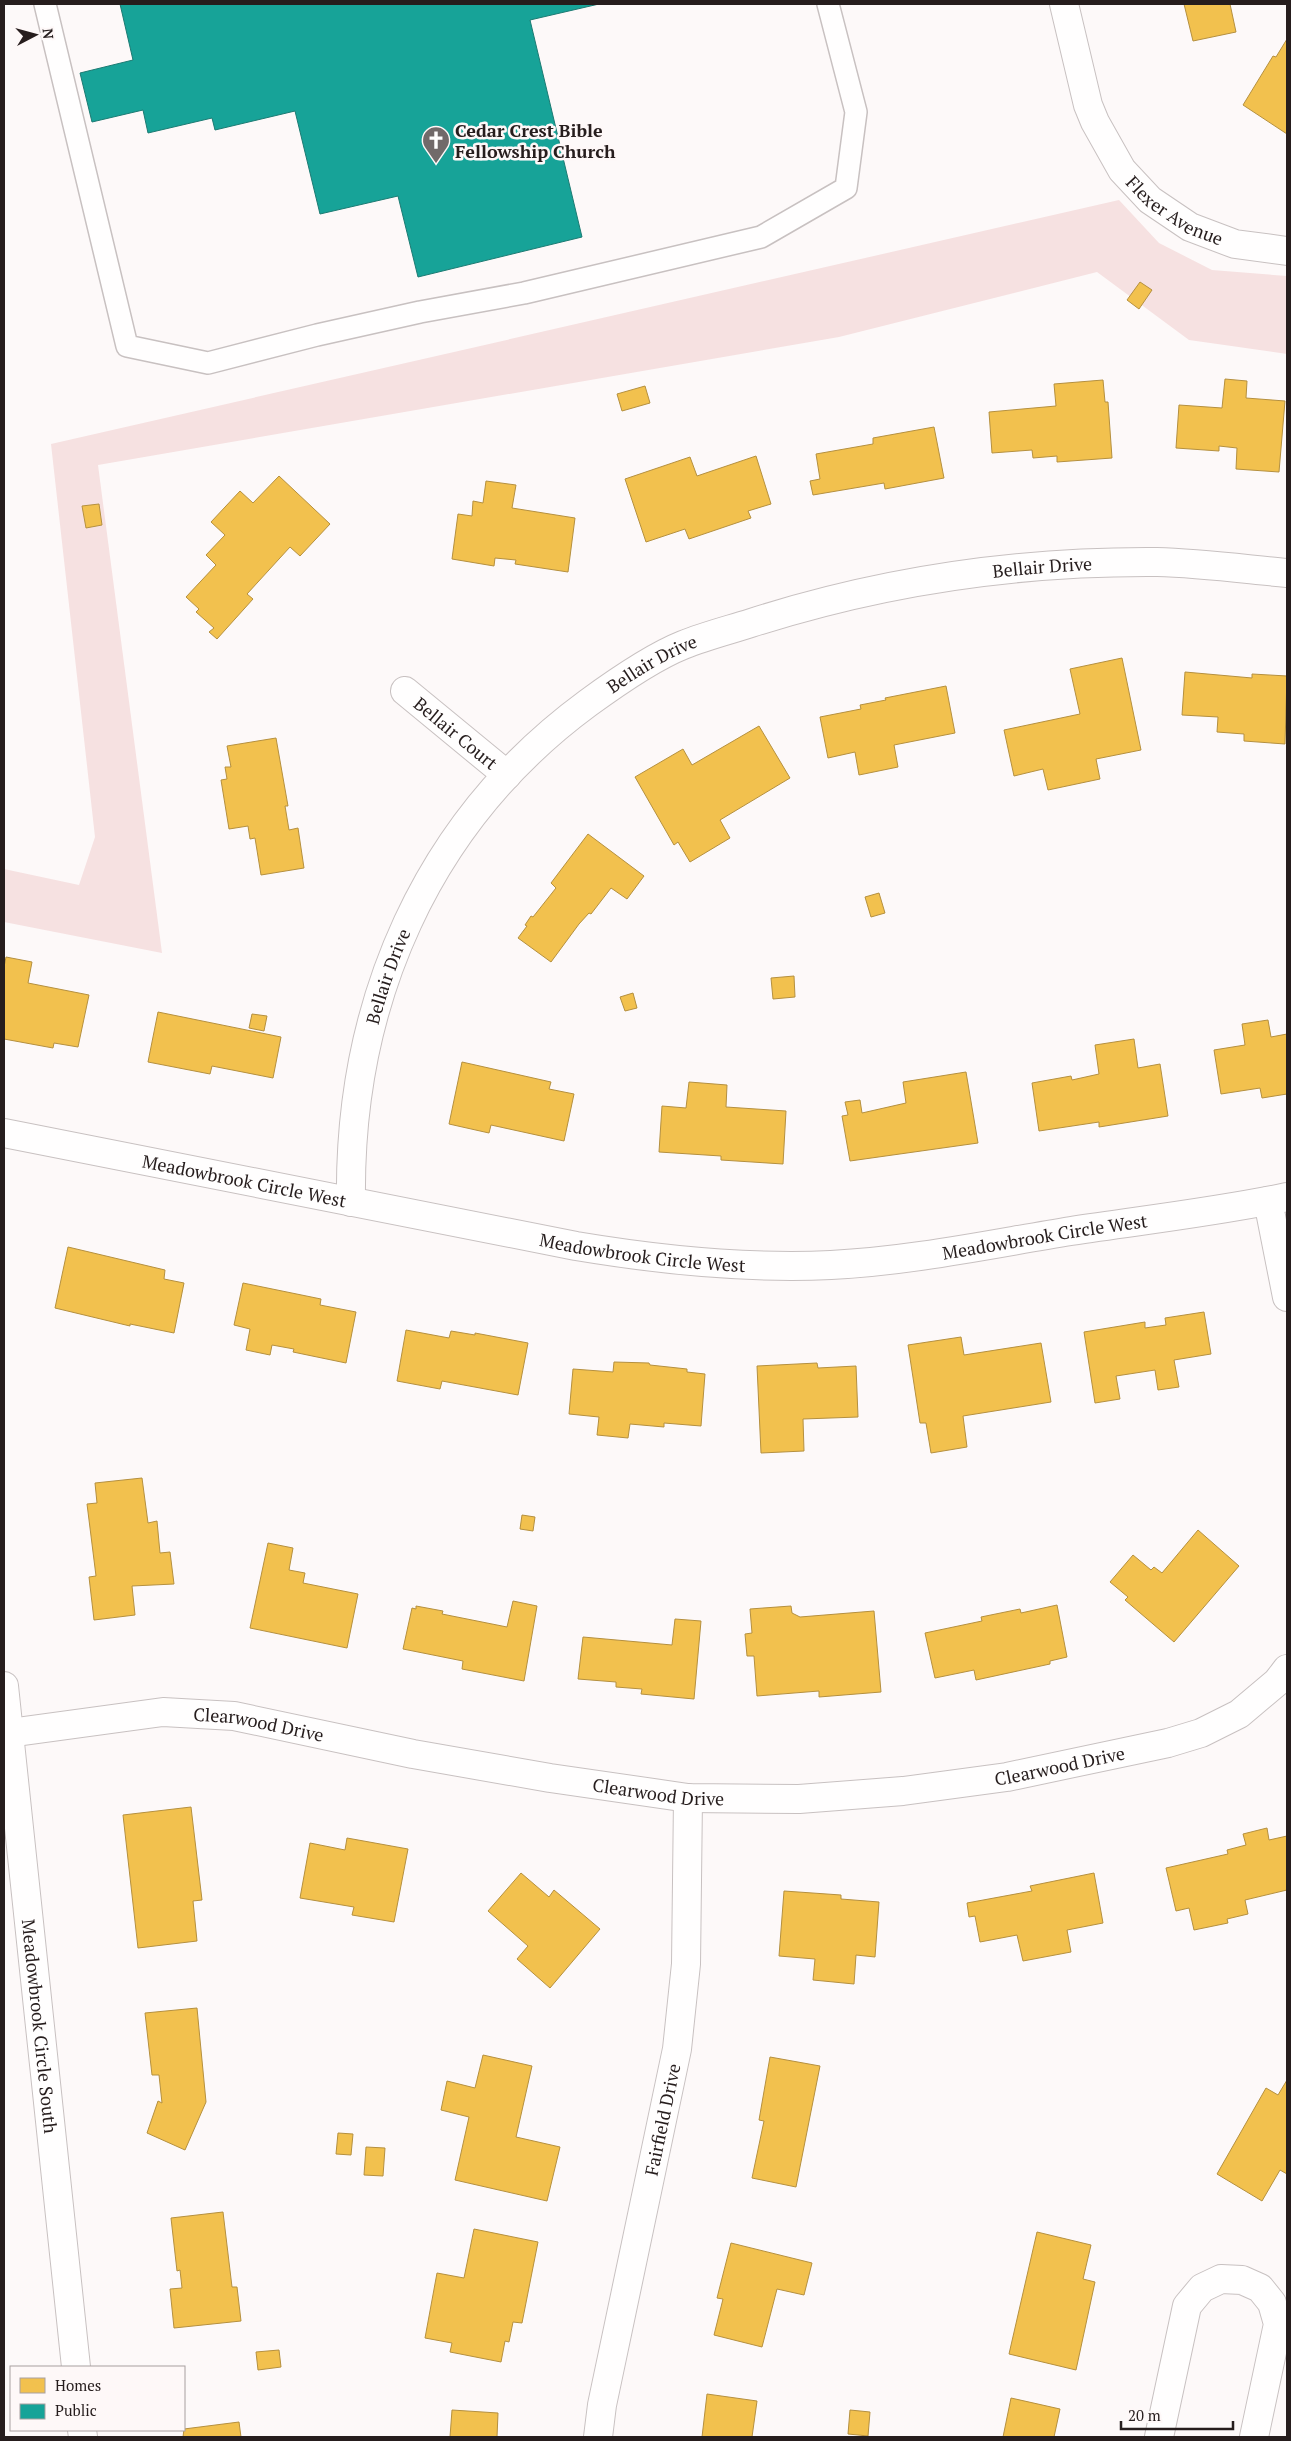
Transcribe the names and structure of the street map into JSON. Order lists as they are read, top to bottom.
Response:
{
  "streets": {
    "street": [
      "Flexer Avenue",
      "Bellair Drive",
      "Bellair Court",
      "Meadowbrook Circle West",
      "Clearwood Drive",
      "Meadowbrook Circle South",
      "Fairfield Drive"
    ]
  },
  "crossings": [
    ["Bellair Drive", "Bellair Court"],
    ["Bellair Drive", "Meadowbrook Circle West"],
    ["Clearwood Drive", "Meadowbrook Circle South"],
    ["Clearwood Drive", "Fairfield Drive"]
  ],
  "places": {
    "church": ["Cedar Crest Bible Fellowship Church"]
  },
  "legend": ["Homes", "Public"],
  "scale_bar": "20 m",
  "north": "right"
}
